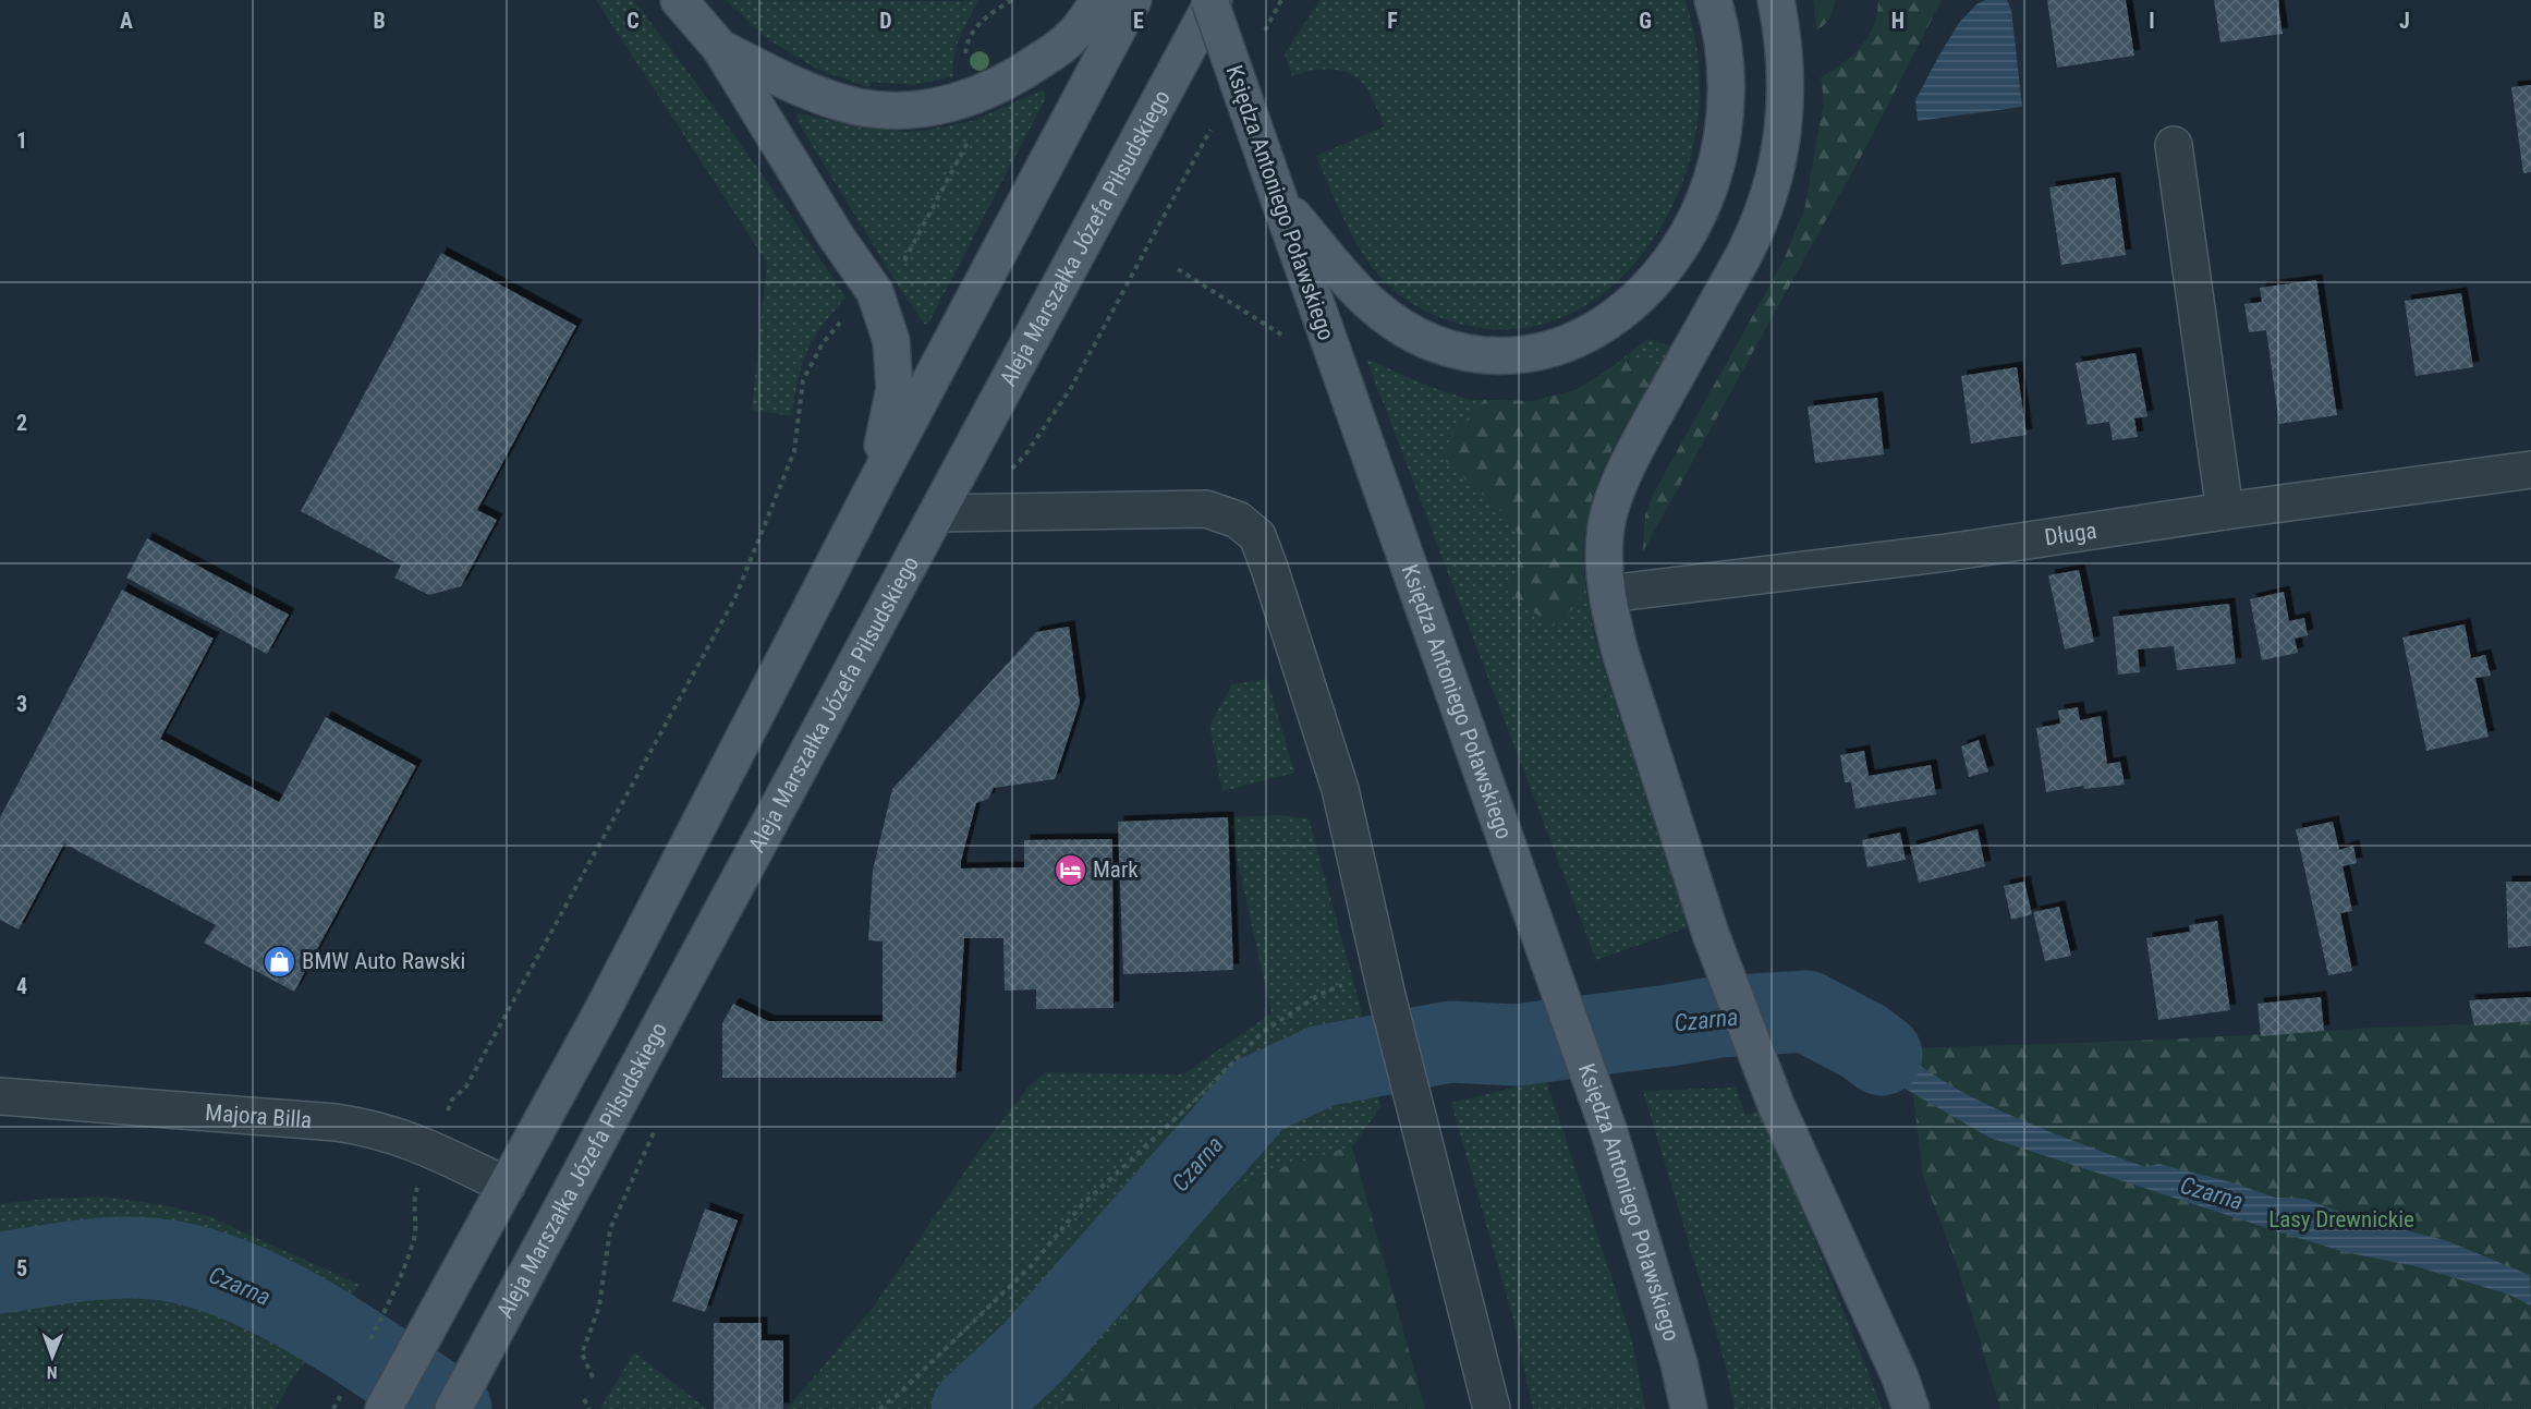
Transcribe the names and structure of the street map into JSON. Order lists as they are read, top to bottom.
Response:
{
  "streets": {
    "main road": ["Księdza Antoniego Poławskiego", "Aleja Marszałka Józefa Piłsudskiego"],
    "street": ["Długa", "Majora Billa"]
  },
  "crossings": [
    ["Księdza Antoniego Poławskiego", "Aleja Marszałka Józefa Piłsudskiego"]
  ],
  "water": ["Czarna"],
  "parks": ["Lasy Drewnickie"],
  "places": {
    "hotel": ["Mark"],
    "shop": ["BMW Auto Rawski"]
  },
  "north": "bottom",
  "grid": {
    "columns": [
      "A",
      "B",
      "C",
      "D",
      "E",
      "F",
      "G",
      "H",
      "I",
      "J"
    ],
    "rows": [
      "1",
      "2",
      "3",
      "4",
      "5"
    ]
  }
}
